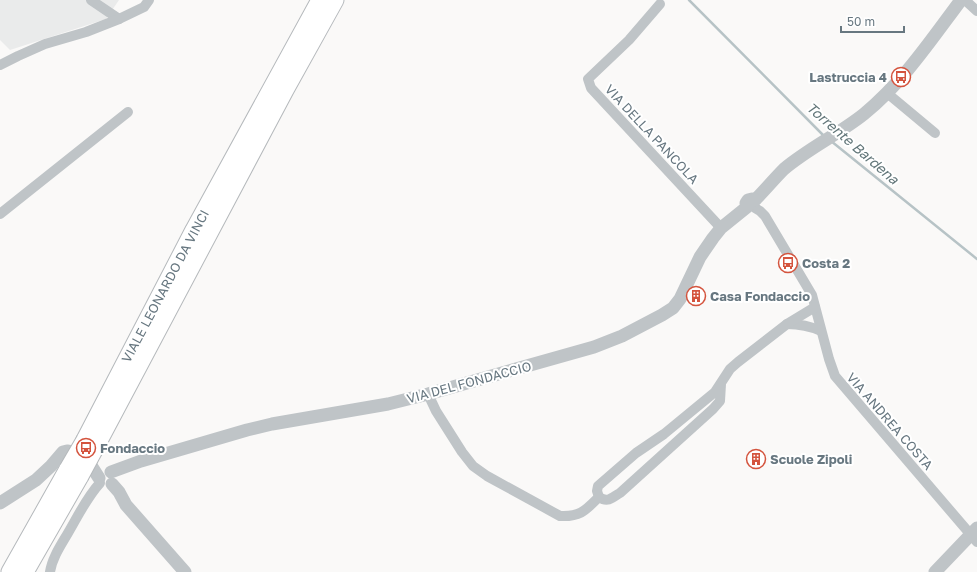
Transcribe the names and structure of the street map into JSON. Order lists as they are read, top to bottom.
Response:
{
  "streets": {
    "highway": ["VIALE LEONARDO DA VINCI"],
    "street": ["VIA DELLA PANCOLA", "VIA DEL FONDACCIO", "VIA ANDREA COSTA"]
  },
  "crossings": [
    ["VIA DELLA PANCOLA", "VIA DEL FONDACCIO"],
    ["VIALE LEONARDO DA VINCI", "VIA DEL FONDACCIO"],
    ["VIA DEL FONDACCIO", "VIA ANDREA COSTA"]
  ],
  "water": ["Torrente Bardena"],
  "places": {
    "bus stop": ["Lastruccia 4", "Costa 2", "Fondaccio"],
    "building": ["Casa Fondaccio", "Scuole Zipoli"]
  },
  "scale_bar": "50 m"
}
